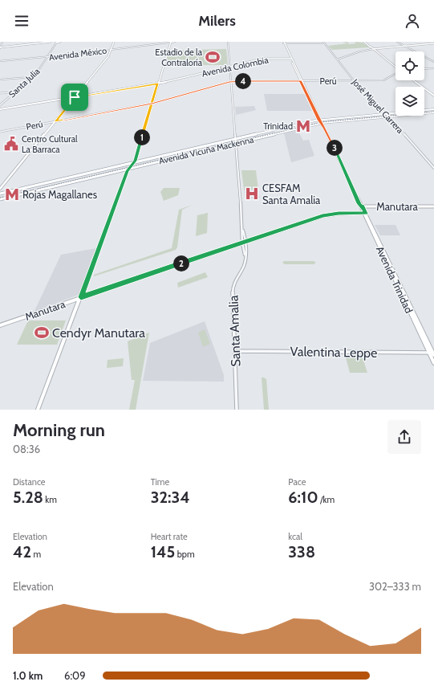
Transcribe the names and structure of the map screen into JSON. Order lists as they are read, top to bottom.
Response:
{
  "streets": {
    "main road": [
      "Avenida Colombia",
      "Avenida Vicuña Mackenna",
      "Manutara",
      "Avenida Trinidad"
    ],
    "street": [
      "Avenida México",
      "Perú",
      "Santa Julia",
      "José Miguel Carrera",
      "Santa Amalia",
      "Valentina Leppe"
    ]
  },
  "crossings": [
    ["Avenida México", "Santa Julia"],
    ["Avenida Colombia", "Avenida Trinidad"],
    ["Avenida Colombia", "Santa Amalia"],
    ["Perú", "José Miguel Carrera"],
    ["Perú", "Avenida Trinidad"],
    ["Perú", "Santa Amalia"],
    ["José Miguel Carrera", "Avenida Vicuña Mackenna"],
    ["Avenida Vicuña Mackenna", "Avenida Trinidad"],
    ["Avenida Vicuña Mackenna", "Santa Amalia"],
    ["Manutara", "Avenida Trinidad"],
    ["Manutara", "Santa Amalia"],
    ["Avenida Trinidad", "Valentina Leppe"],
    ["Santa Amalia", "Valentina Leppe"]
  ],
  "places": {
    "sports": ["Estadio de la Contraloría", "Cendyr Manutara"],
    "metro station": ["Trinidad", "Rojas Magallanes"],
    "public building": ["Centro Cultural La Barraca"],
    "hospital": ["CESFAM Santa Amalia"]
  },
  "page": {
    "header": "Milers",
    "pins": [
      "4",
      "1",
      "3",
      "2"
    ],
    "heading": ["Morning run", "08:36"],
    "stats": [
      ["Distance", "5.28 km"],
      ["Time", "32:34"],
      ["Pace", "6:10 /km"],
      ["Elevation", "42 m"],
      ["Heart rate", "145 bpm"],
      ["kcal", "338"]
    ],
    "chart": ["Elevation", "302–333 m"],
    "list": [
      {
        "name": "1.0 km",
        "note": "6:09"
      }
    ]
  }
}
